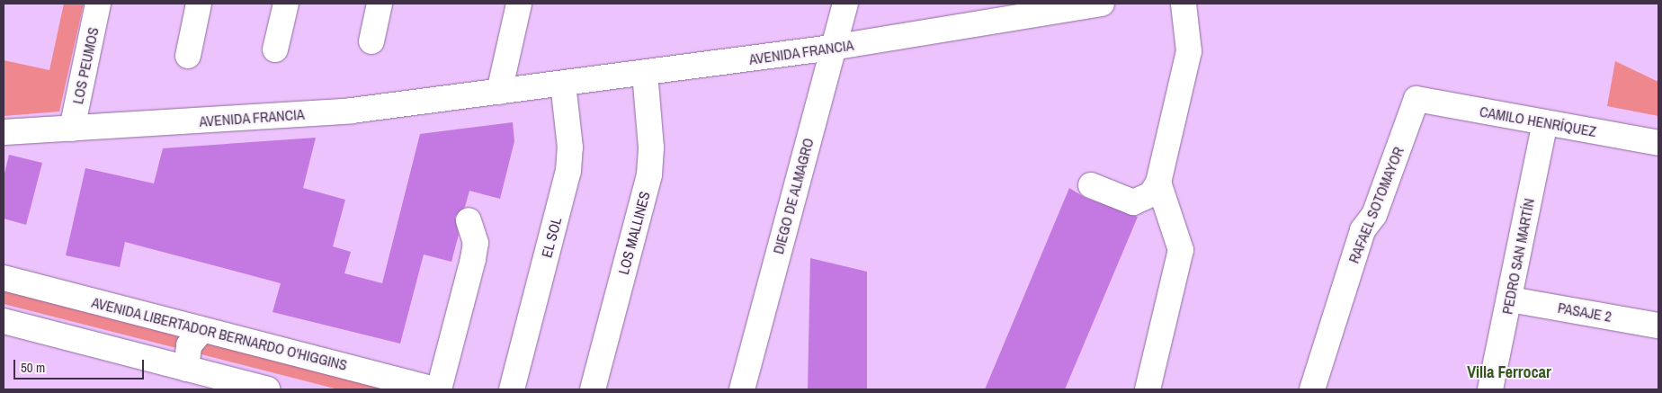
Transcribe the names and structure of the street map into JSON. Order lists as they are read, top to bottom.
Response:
{
  "streets": {
    "street": [
      "AVENIDA FRANCIA",
      "LOS PEUMOS",
      "CAMILO HENRÍQUEZ",
      "DIEGO DE ALMAGRO",
      "RAFAEL SOTOMAYOR",
      "LOS MALLINES",
      "EL SOL",
      "PEDRO SAN MARTÍN",
      "PASAJE 2",
      "AVENIDA LIBERTADOR BERNARDO O'HIGGINS"
    ]
  },
  "crossings": [
    ["AVENIDA FRANCIA", "LOS PEUMOS"],
    ["AVENIDA FRANCIA", "DIEGO DE ALMAGRO"],
    ["AVENIDA FRANCIA", "LOS MALLINES"],
    ["AVENIDA FRANCIA", "EL SOL"],
    ["CAMILO HENRÍQUEZ", "RAFAEL SOTOMAYOR"],
    ["CAMILO HENRÍQUEZ", "PEDRO SAN MARTÍN"],
    ["PEDRO SAN MARTÍN", "PASAJE 2"]
  ],
  "districts": ["Villa Ferrocar"],
  "scale_bar": "50 m"
}
